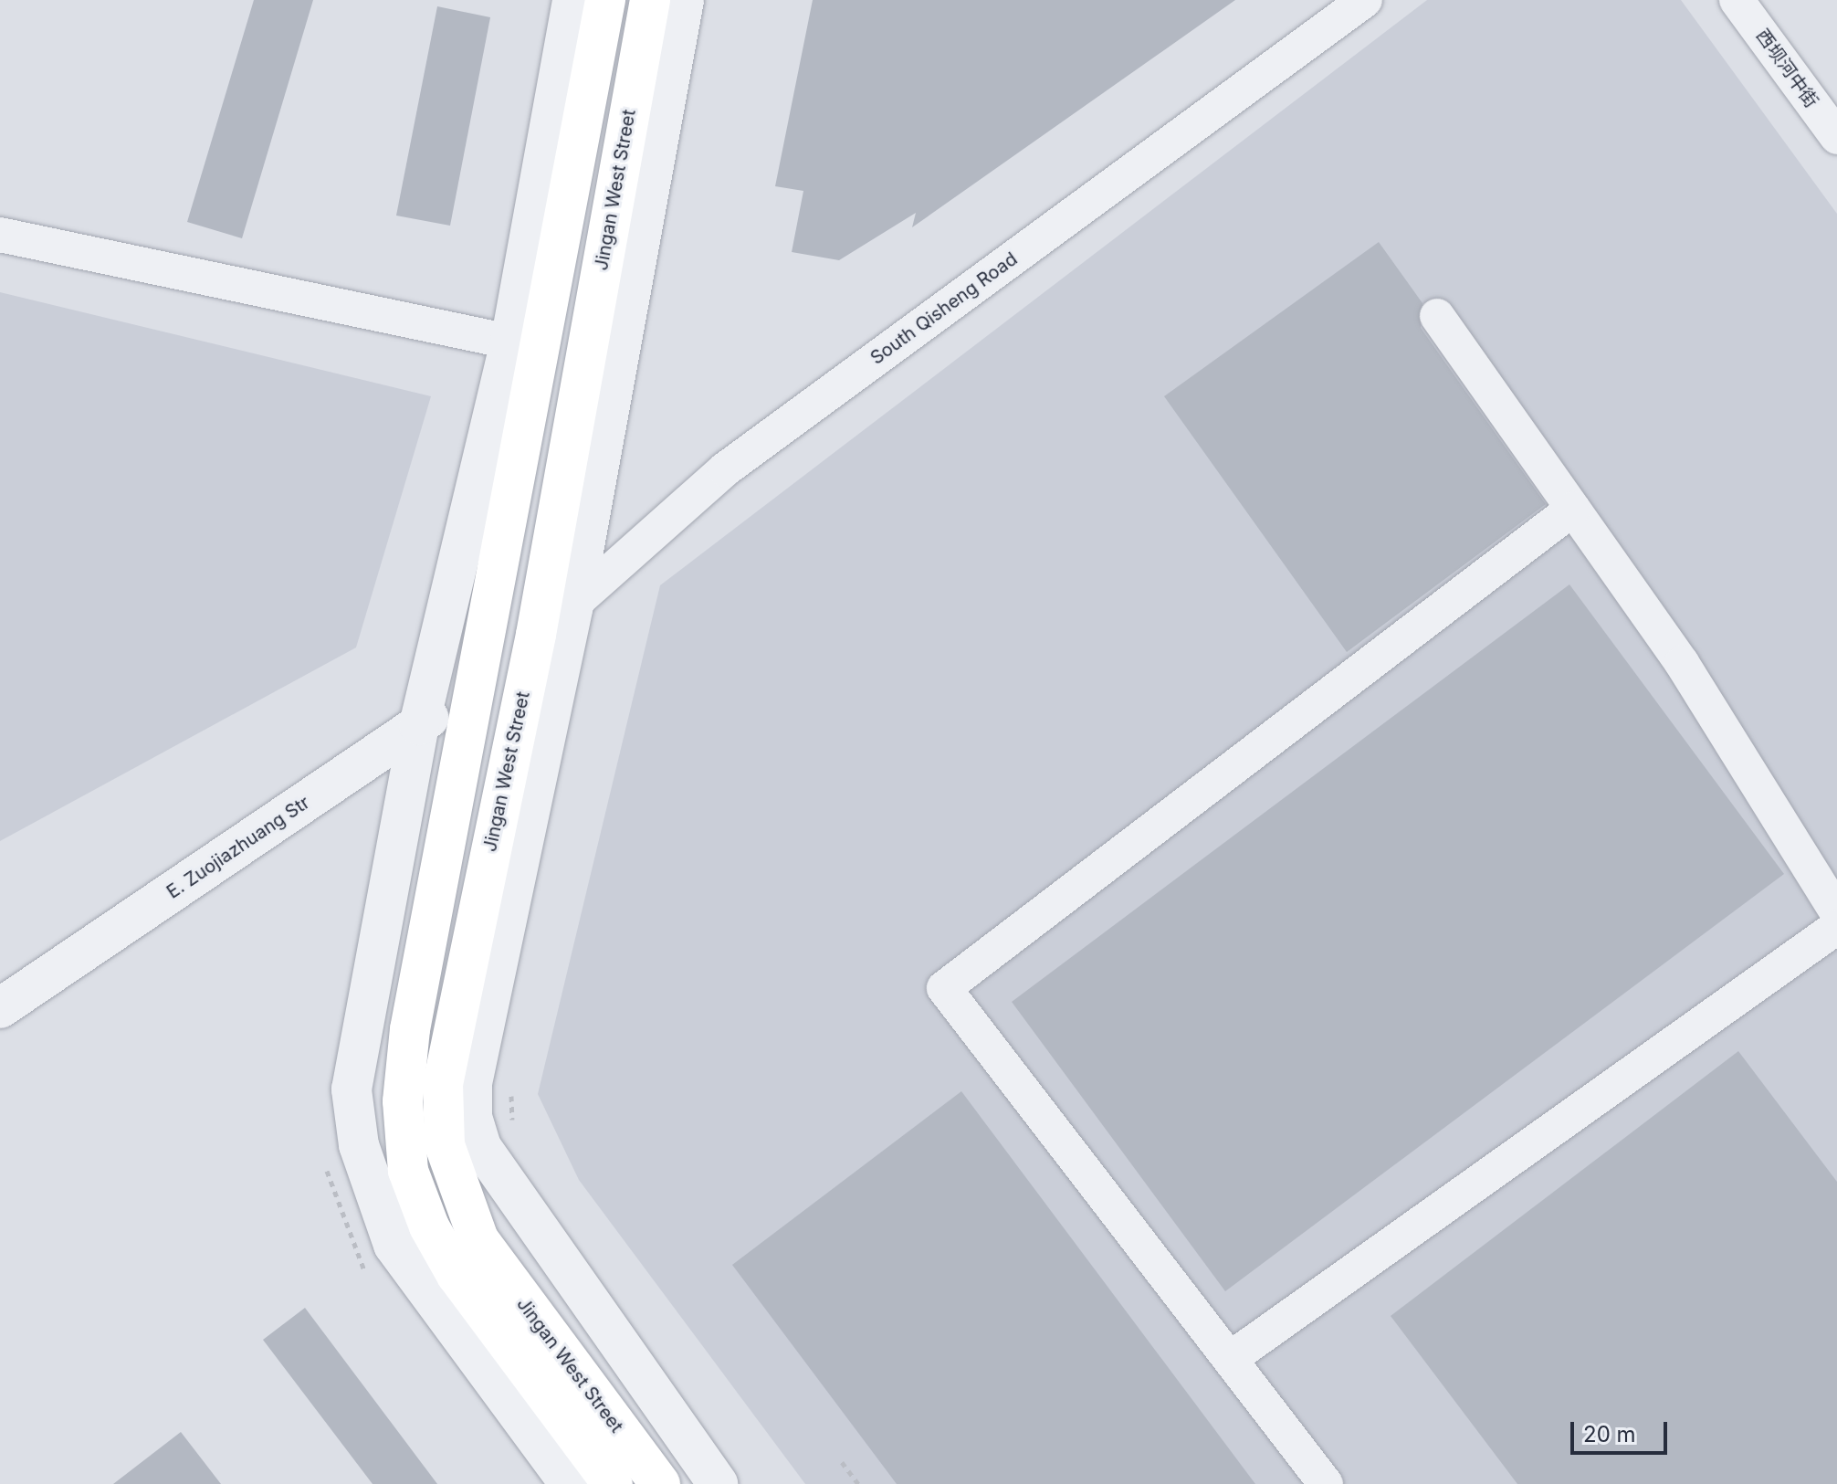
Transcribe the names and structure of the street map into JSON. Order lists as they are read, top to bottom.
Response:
{
  "streets": {
    "main road": ["Jingan West Street"],
    "street": ["西坝河中街", "South Qisheng Road", "E. Zuojiazhuang Str"]
  },
  "crossings": [
    ["Jingan West Street", "South Qisheng Road"],
    ["Jingan West Street", "E. Zuojiazhuang Str"]
  ],
  "scale_bar": "20 m"
}
